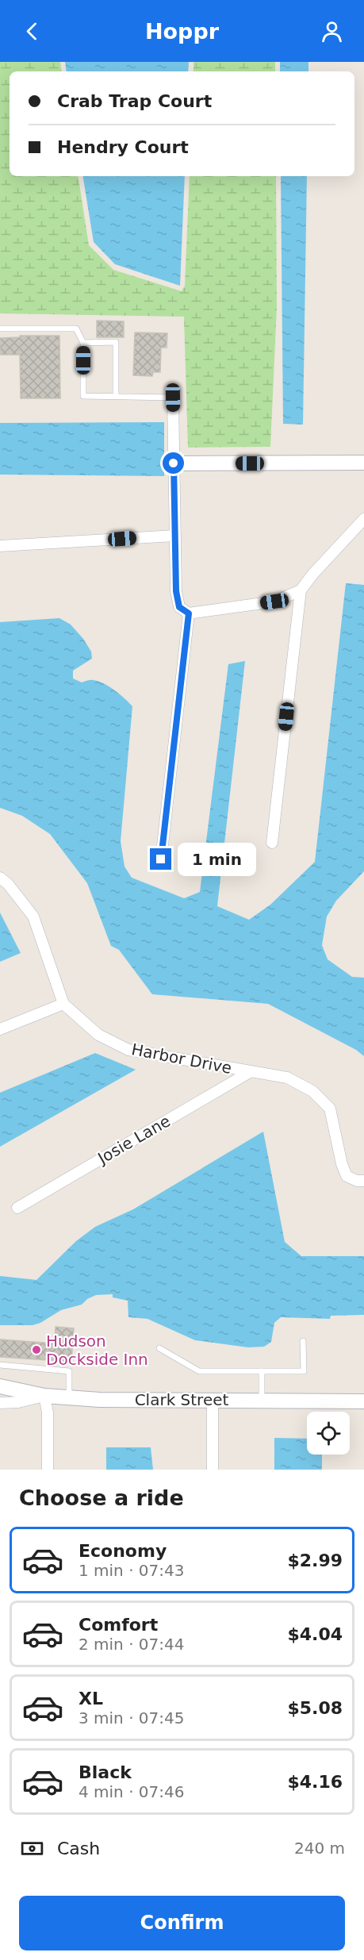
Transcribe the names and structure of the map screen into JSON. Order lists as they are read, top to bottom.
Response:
{
  "streets": {
    "street": ["Harbor Drive", "Josie Lane", "Clark Street"]
  },
  "crossings": [
    ["Harbor Drive", "Josie Lane"]
  ],
  "places": ["Hudson Dockside Inn"],
  "page": {
    "header": "Hoppr",
    "banner": ["Crab Trap Court", "Hendry Court"],
    "bubble": "1 min",
    "heading": "Choose a ride",
    "list": [
      {
        "name": "Economy",
        "note": "1 min · 07:43",
        "value": "$2.99"
      },
      {
        "name": "Comfort",
        "note": "2 min · 07:44",
        "value": "$4.04"
      },
      {
        "name": "XL",
        "note": "3 min · 07:45",
        "value": "$5.08"
      },
      {
        "name": "Black",
        "note": "4 min · 07:46",
        "value": "$4.16"
      }
    ],
    "pay": ["Cash", "240 m"],
    "buttons": "Confirm"
  }
}
